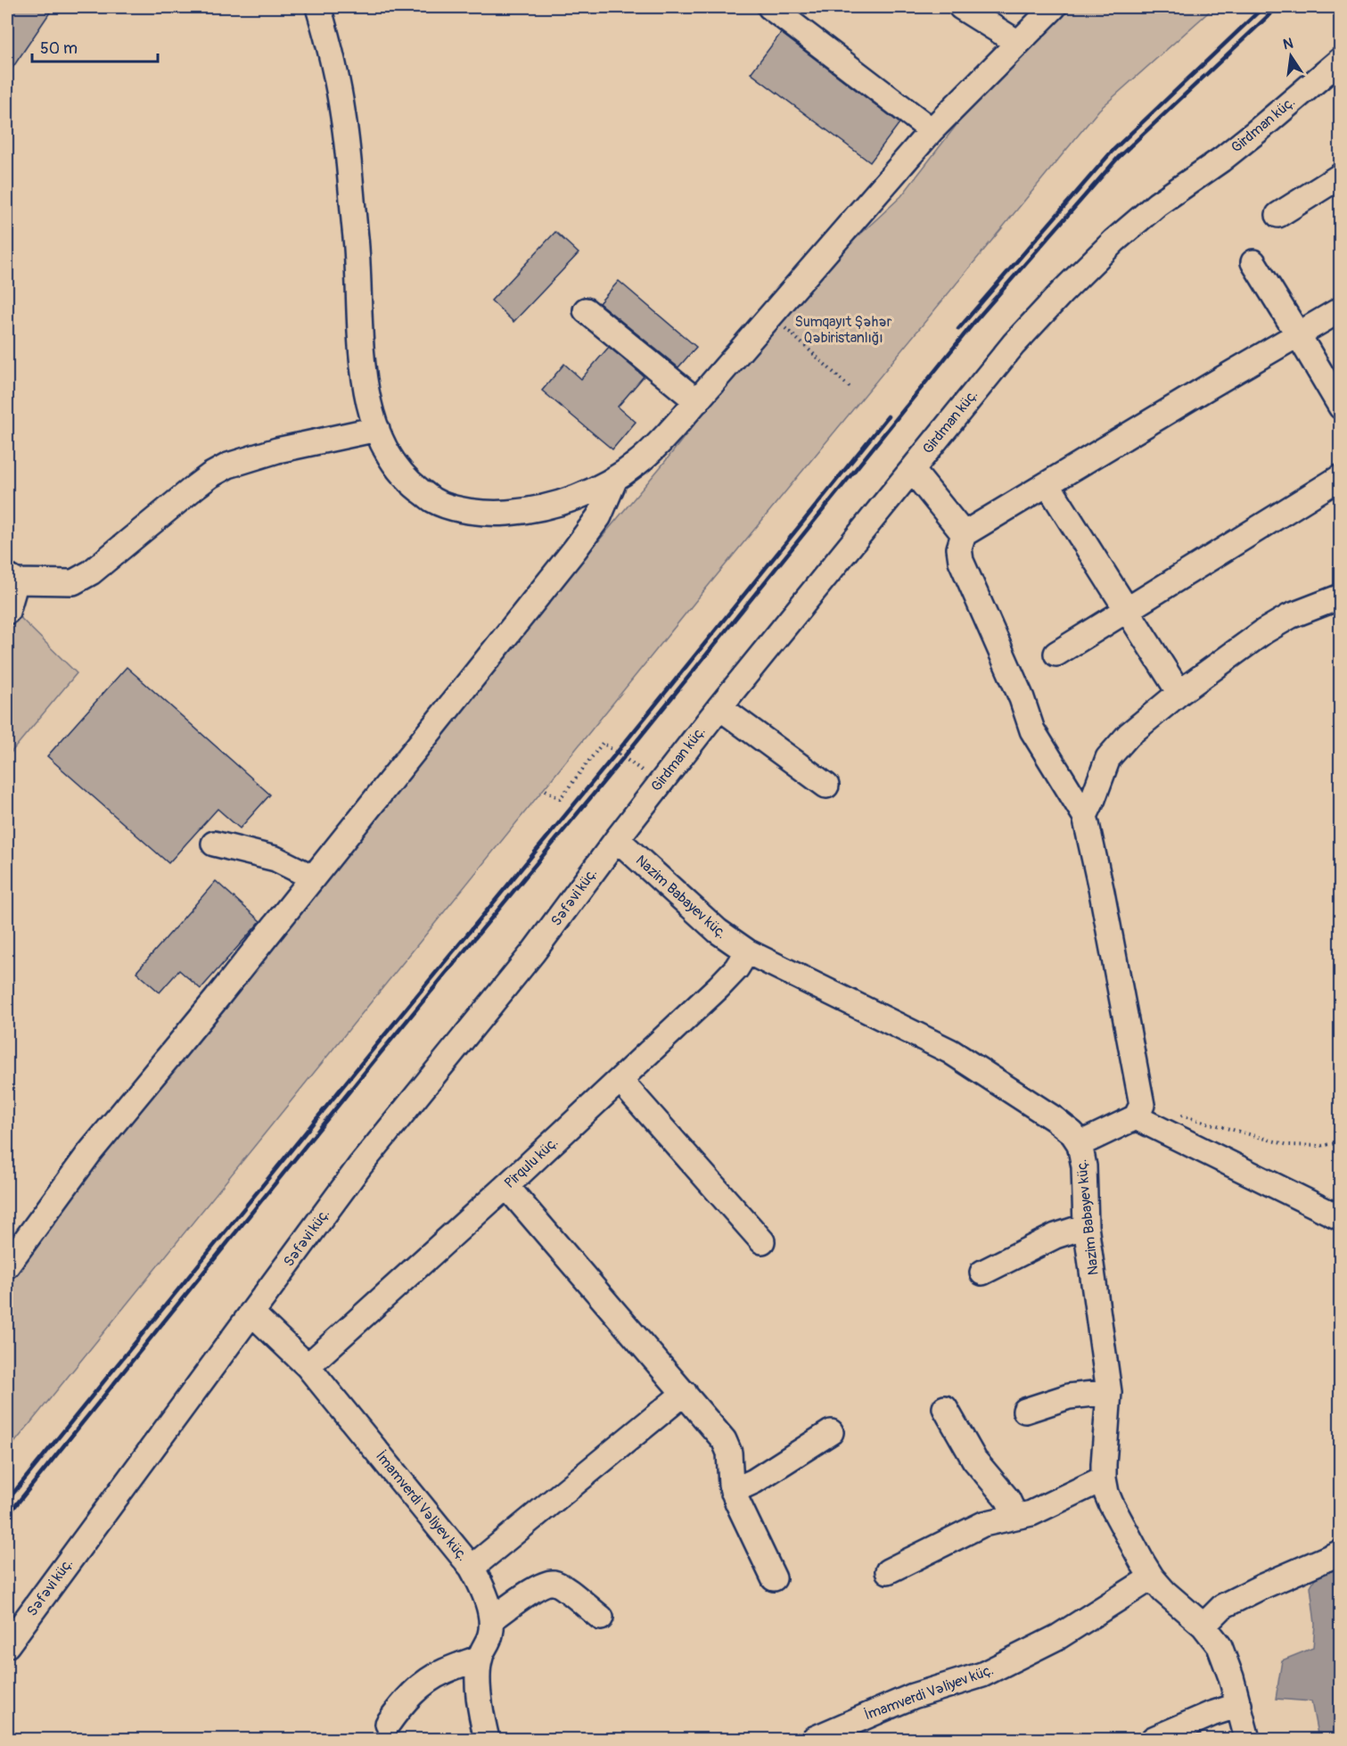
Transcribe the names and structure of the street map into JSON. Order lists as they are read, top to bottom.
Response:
{
  "streets": {
    "street": [
      "Girdman küç.",
      "Səfəvi küç.",
      "Nazim Babayev küç.",
      "Pirqulu küç.",
      "İmamverdi Vəliyev küç."
    ]
  },
  "crossings": [
    ["Girdman küç.", "Səfəvi küç."],
    ["Girdman küç.", "Nazim Babayev küç."],
    ["Səfəvi küç.", "Nazim Babayev küç."],
    ["Səfəvi küç.", "İmamverdi Vəliyev küç."],
    ["Nazim Babayev küç.", "Pirqulu küç."],
    ["Nazim Babayev küç.", "İmamverdi Vəliyev küç."],
    ["Pirqulu küç.", "İmamverdi Vəliyev küç."]
  ],
  "parks": ["Sumqayıt Şəhər Qəbiristanlığı"],
  "scale_bar": "50 m",
  "north": "top"
}
